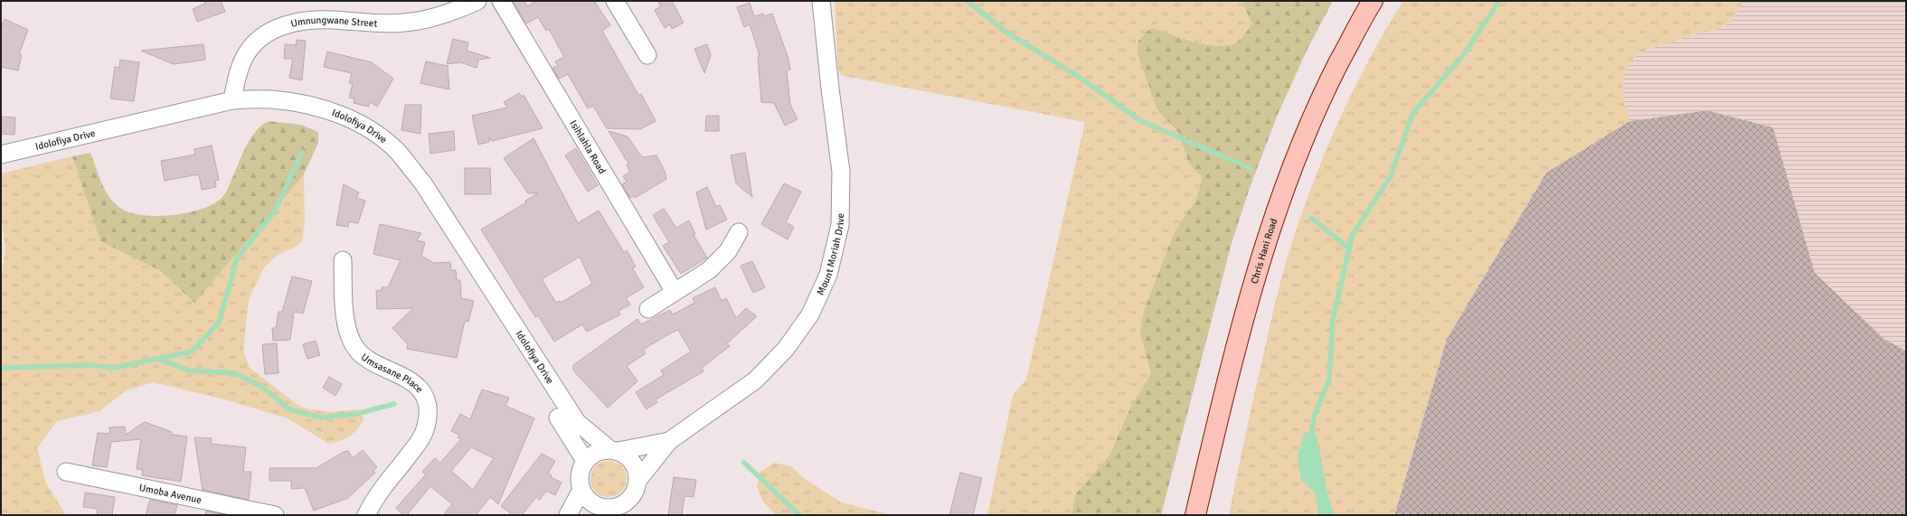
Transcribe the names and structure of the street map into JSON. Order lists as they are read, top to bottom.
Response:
{
  "streets": {
    "main road": ["Chris Hani Road"],
    "street": [
      "Umnungwane Street",
      "Idolofiya Drive",
      "Isihlahla Road",
      "Mount Moriah Drive",
      "Umsasane Place",
      "Umoba Avenue"
    ]
  },
  "crossings": [
    ["Umnungwane Street", "Idolofiya Drive"],
    ["Idolofiya Drive", "Mount Moriah Drive"]
  ]
}
